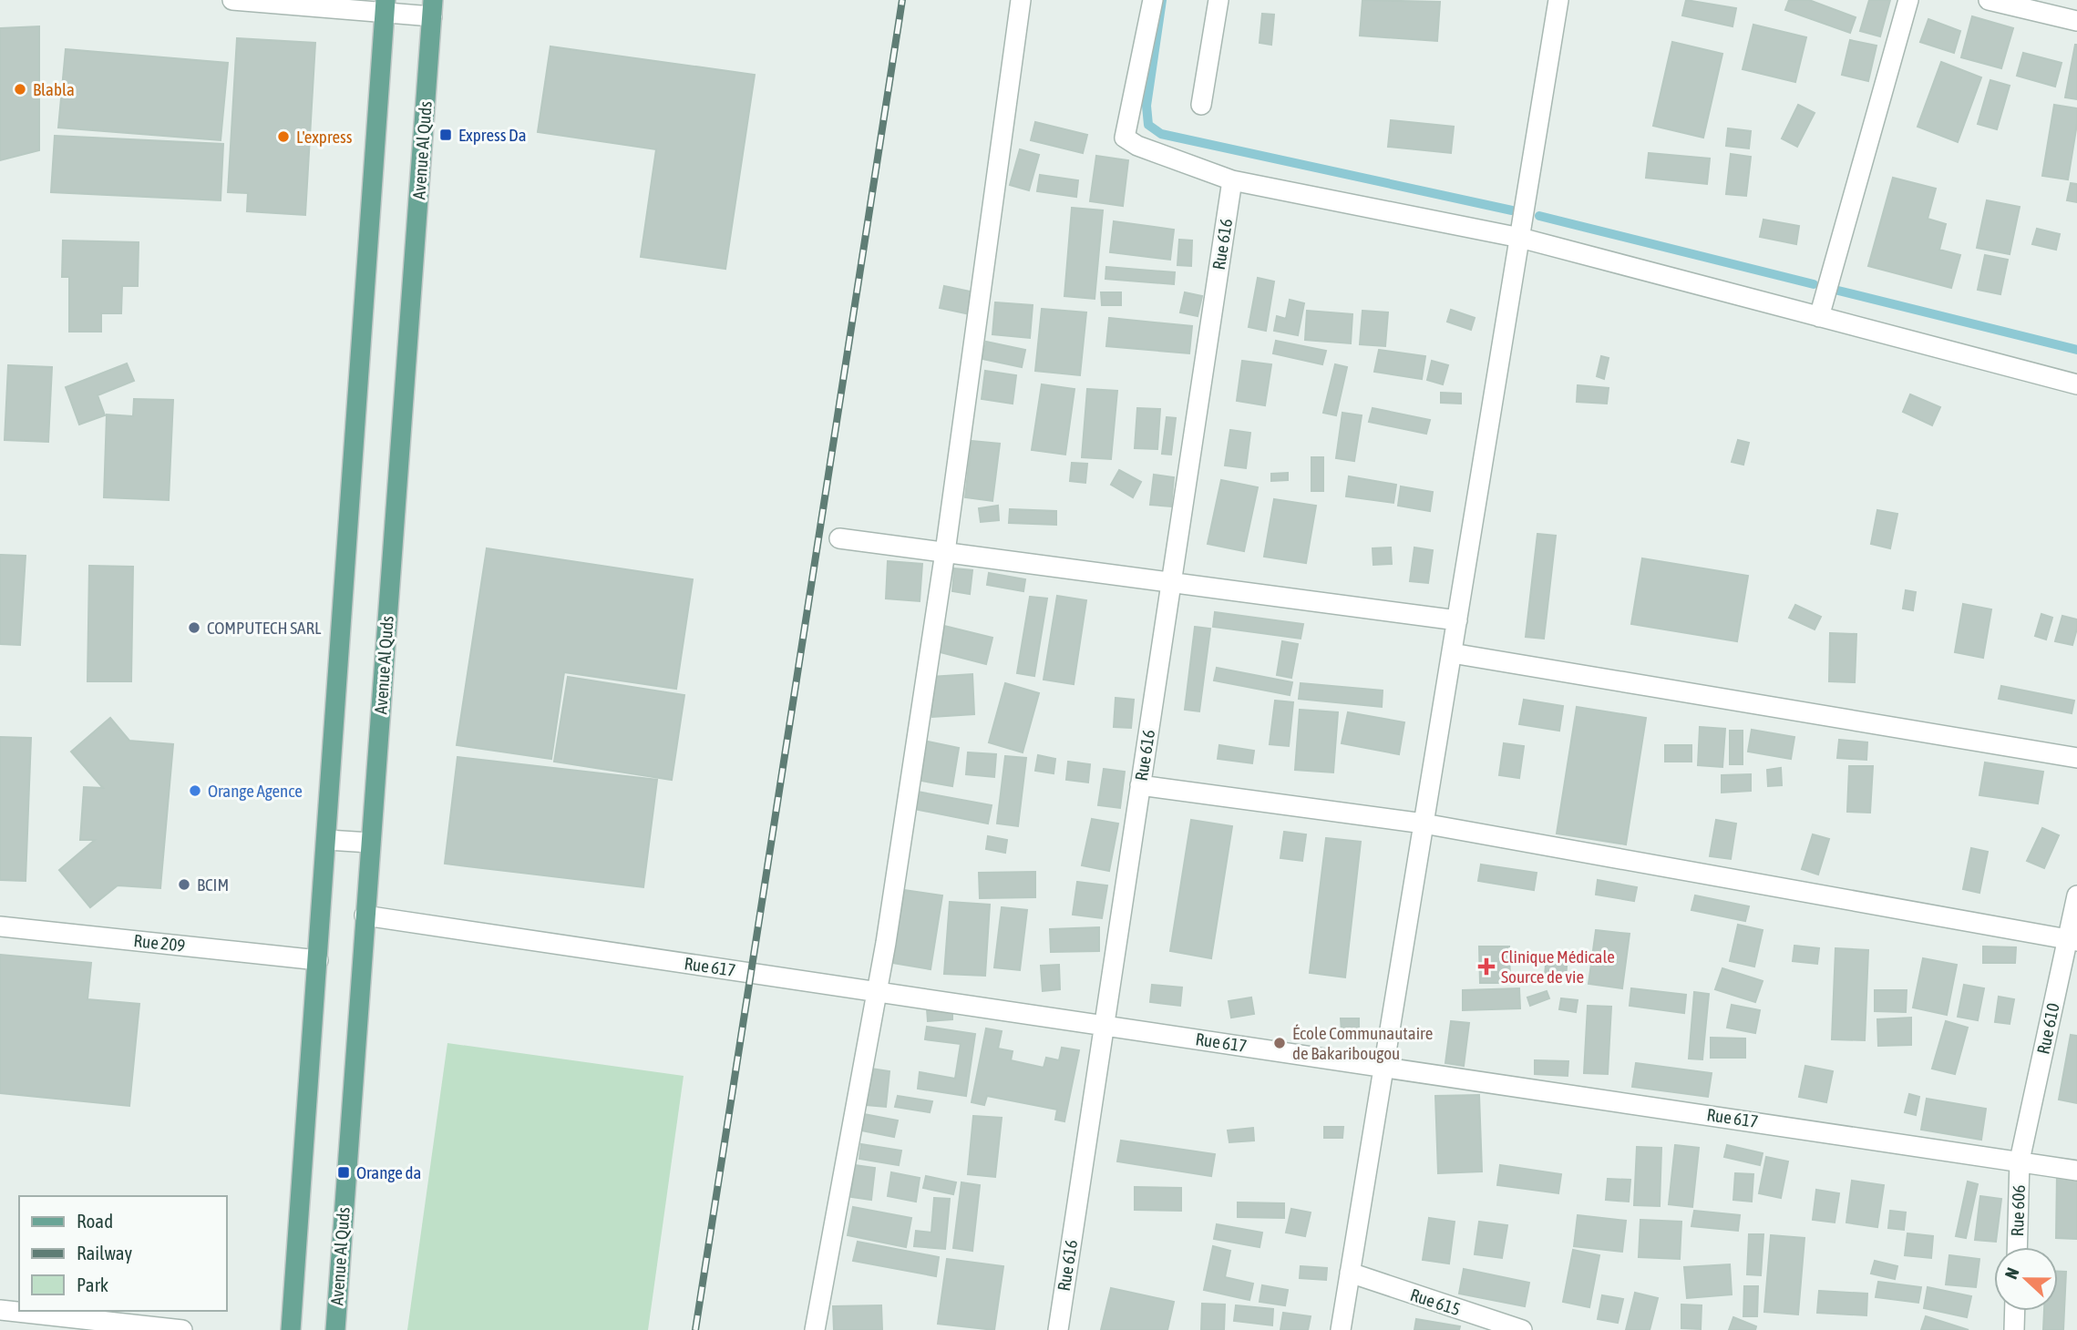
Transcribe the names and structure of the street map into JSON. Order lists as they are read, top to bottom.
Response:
{
  "streets": {
    "main road": ["Avenue Al Quds"],
    "street": [
      "Rue 616",
      "Rue 209",
      "Rue 617",
      "Rue 610",
      "Rue 606",
      "Rue 615"
    ]
  },
  "crossings": [
    ["Avenue Al Quds", "Rue 617"],
    ["Rue 616", "Rue 617"],
    ["Rue 617", "Rue 610"],
    ["Rue 617", "Rue 606"],
    ["Rue 610", "Rue 606"]
  ],
  "places": {
    "other": [
      "Blabla",
      "L'express",
      "COMPUTECH SARL",
      "Orange Agence",
      "BCIM",
      "École Communautaire de Bakaribougou"
    ],
    "transit": ["Express Da", "Orange da"],
    "health": ["Clinique Médicale Source de vie"]
  },
  "legend": ["Road", "Railway", "Park"],
  "north": "left"
}
